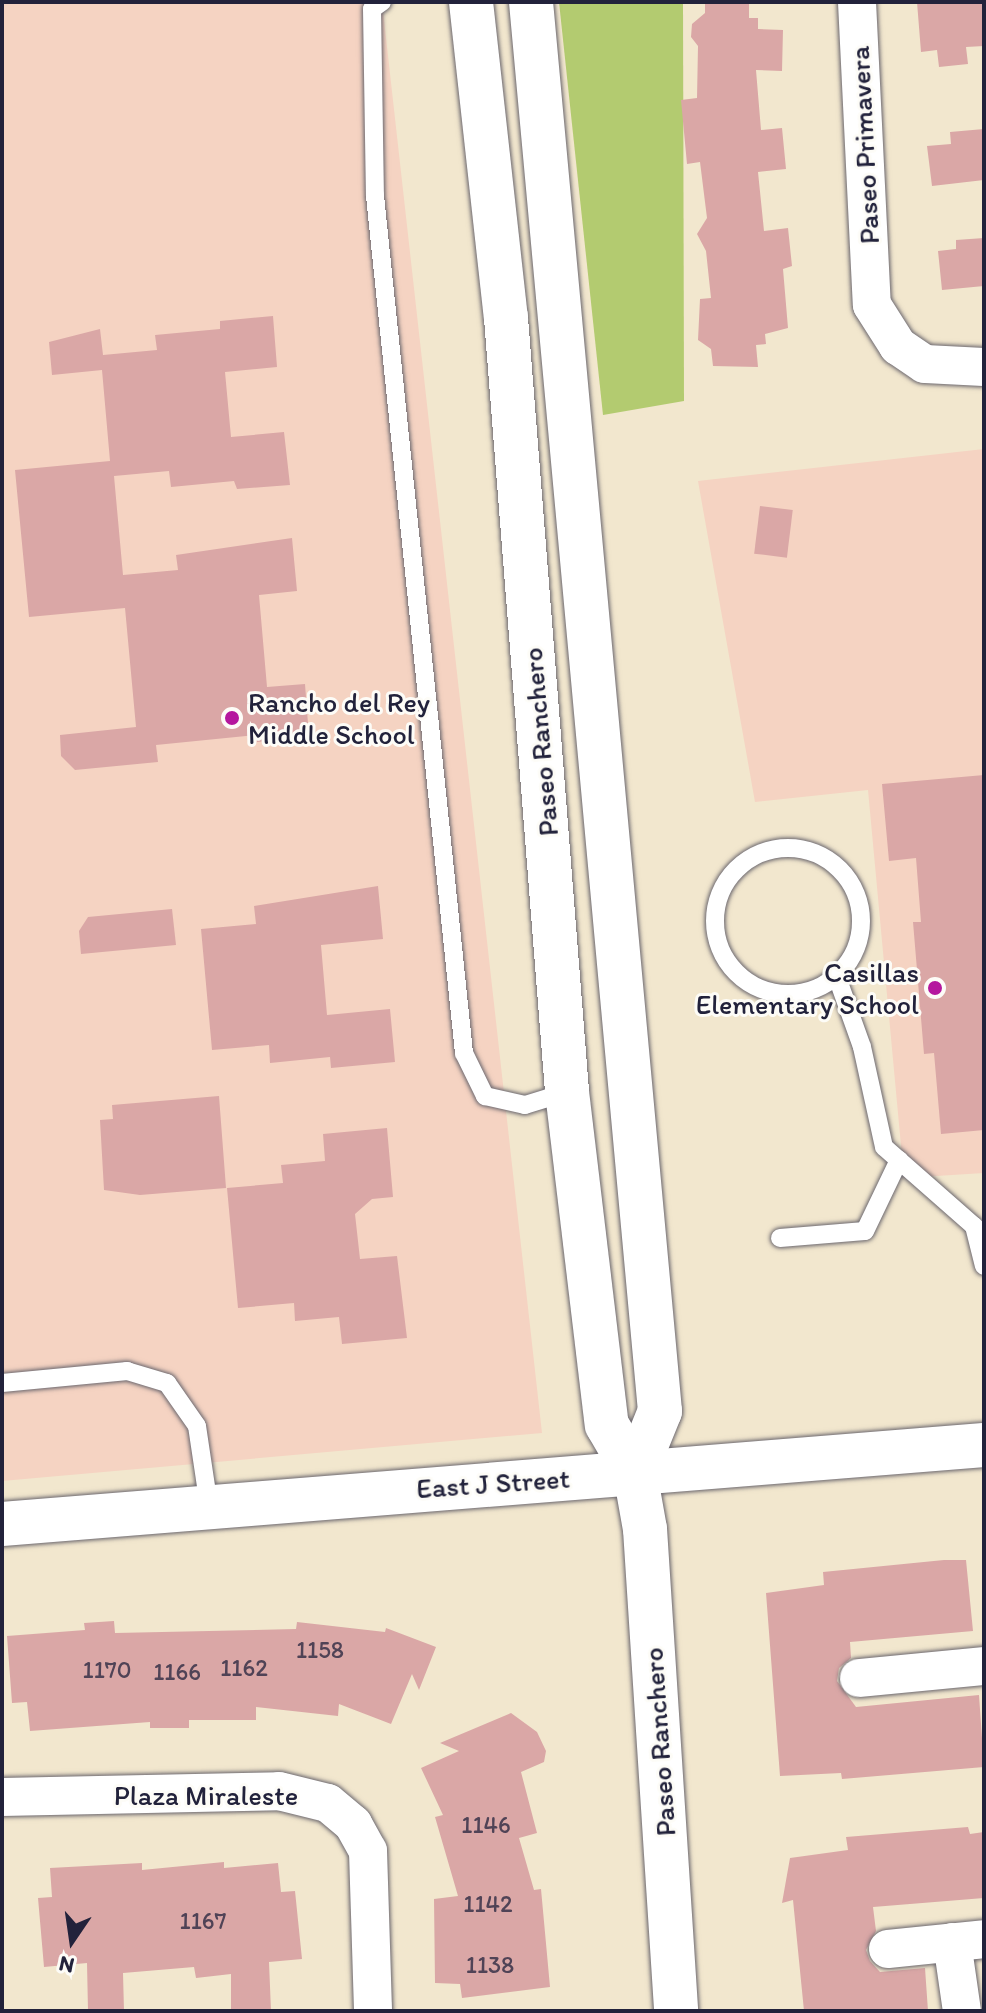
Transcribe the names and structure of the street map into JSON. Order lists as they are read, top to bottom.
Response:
{
  "streets": {
    "main road": ["Paseo Ranchero", "East J Street"],
    "street": ["Paseo Primavera", "Plaza Miraleste"]
  },
  "crossings": [
    ["Paseo Ranchero", "East J Street"]
  ],
  "places": ["Rancho del Rey Middle School", "Casillas Elementary School"],
  "house_numbers": [
    "1158",
    "1162",
    "1170",
    "1166",
    "1146",
    "1142",
    "1167",
    "1138"
  ],
  "north": "bottom"
}
